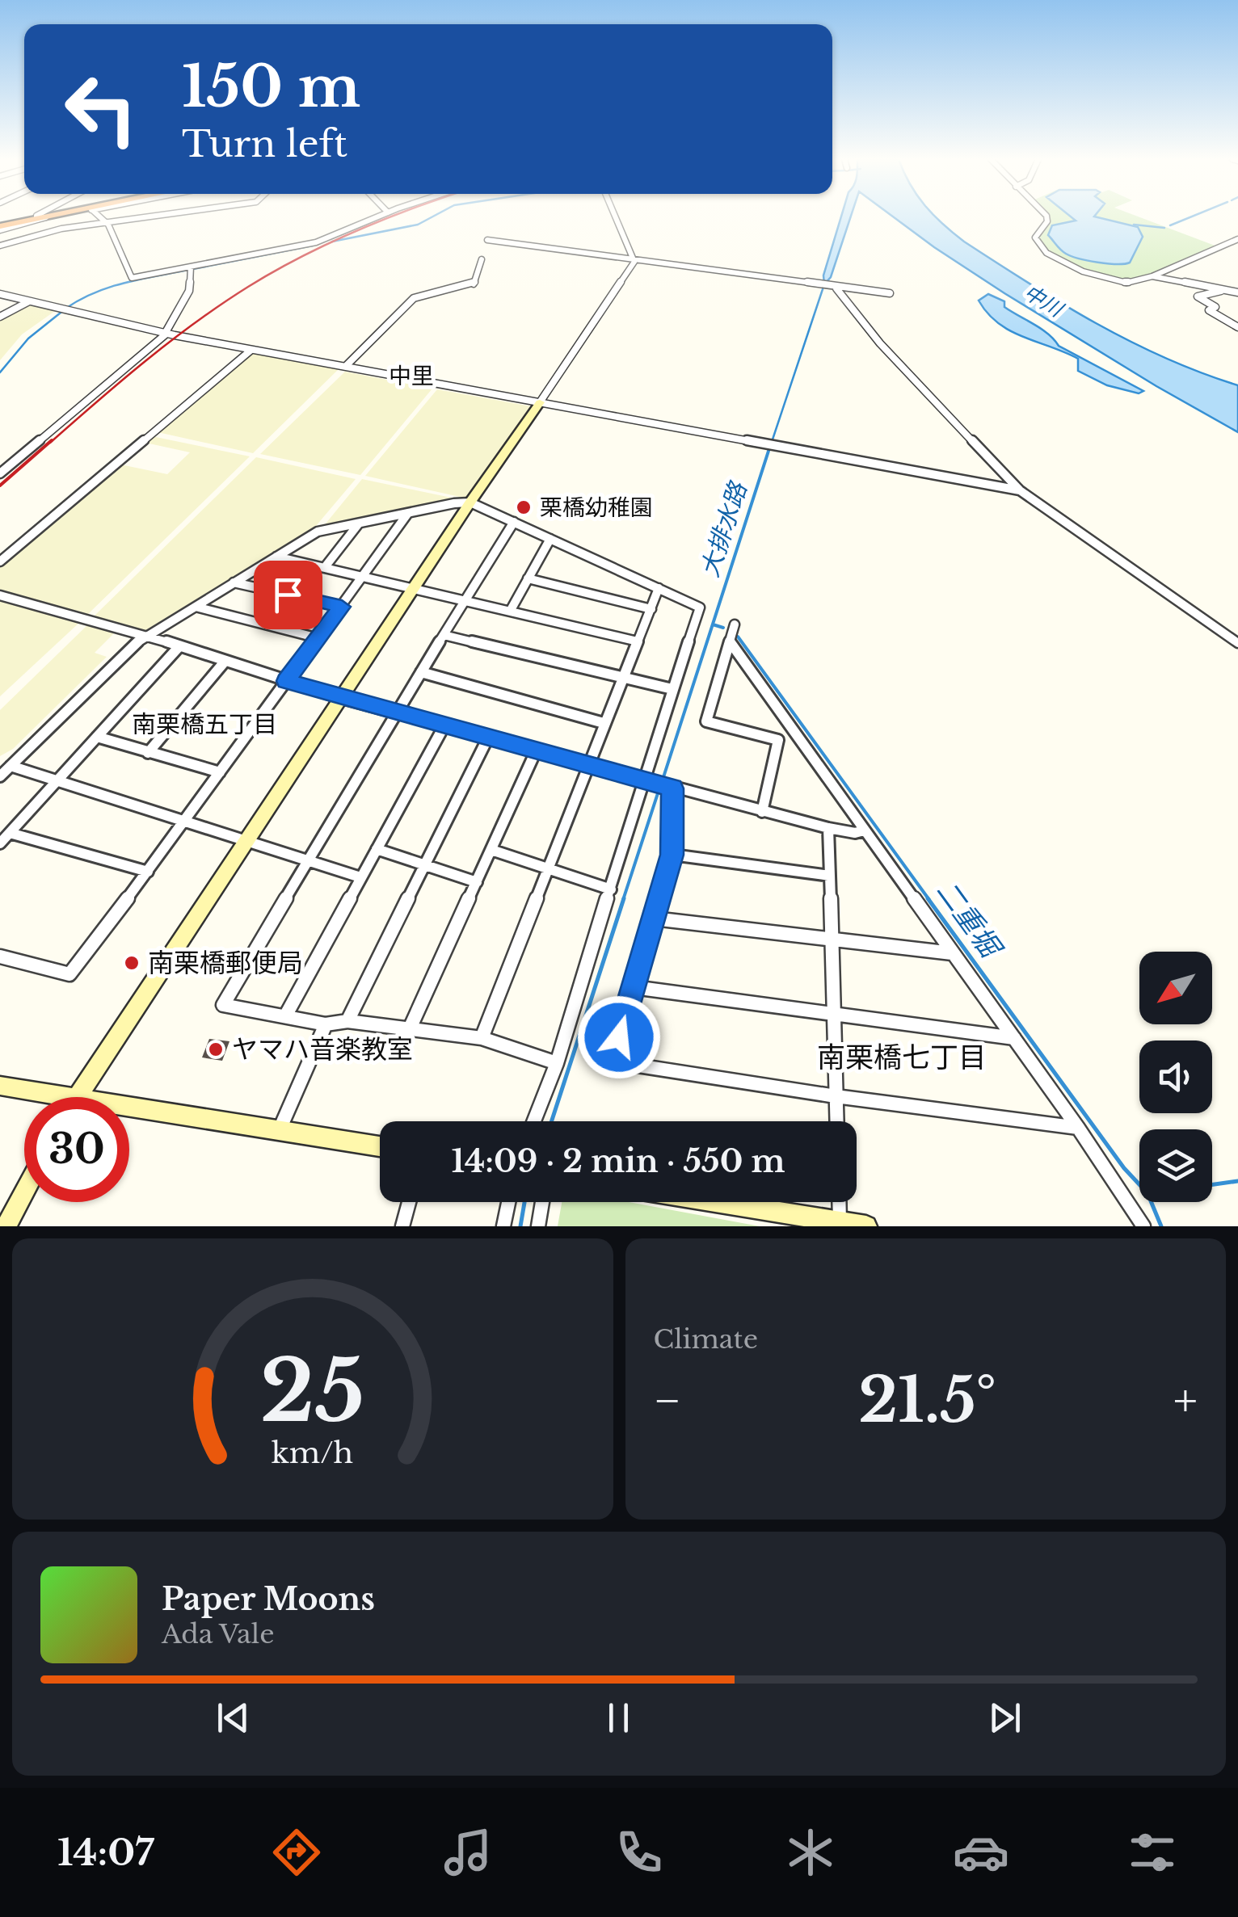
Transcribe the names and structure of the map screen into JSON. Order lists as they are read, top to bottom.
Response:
{
  "districts": ["中里", "南栗橋五丁目", "南栗橋七丁目"],
  "water": ["中川", "大排水路", "二重堀"],
  "places": ["栗橋幼稚園", "南栗橋郵便局", "ヤマハ音楽教室"],
  "north": "bottom left",
  "page": {
    "turn": ["150 m", "Turn left"],
    "limit": "30",
    "trip": "14:09 · 2 min · 550 m",
    "tile": "Climate",
    "heat": ["−", "21.5°", "+"],
    "song": ["Paper Moons", "Ada Vale"],
    "tabs": "14:07",
    "gauge": ["25", "km/h"]
  }
}
